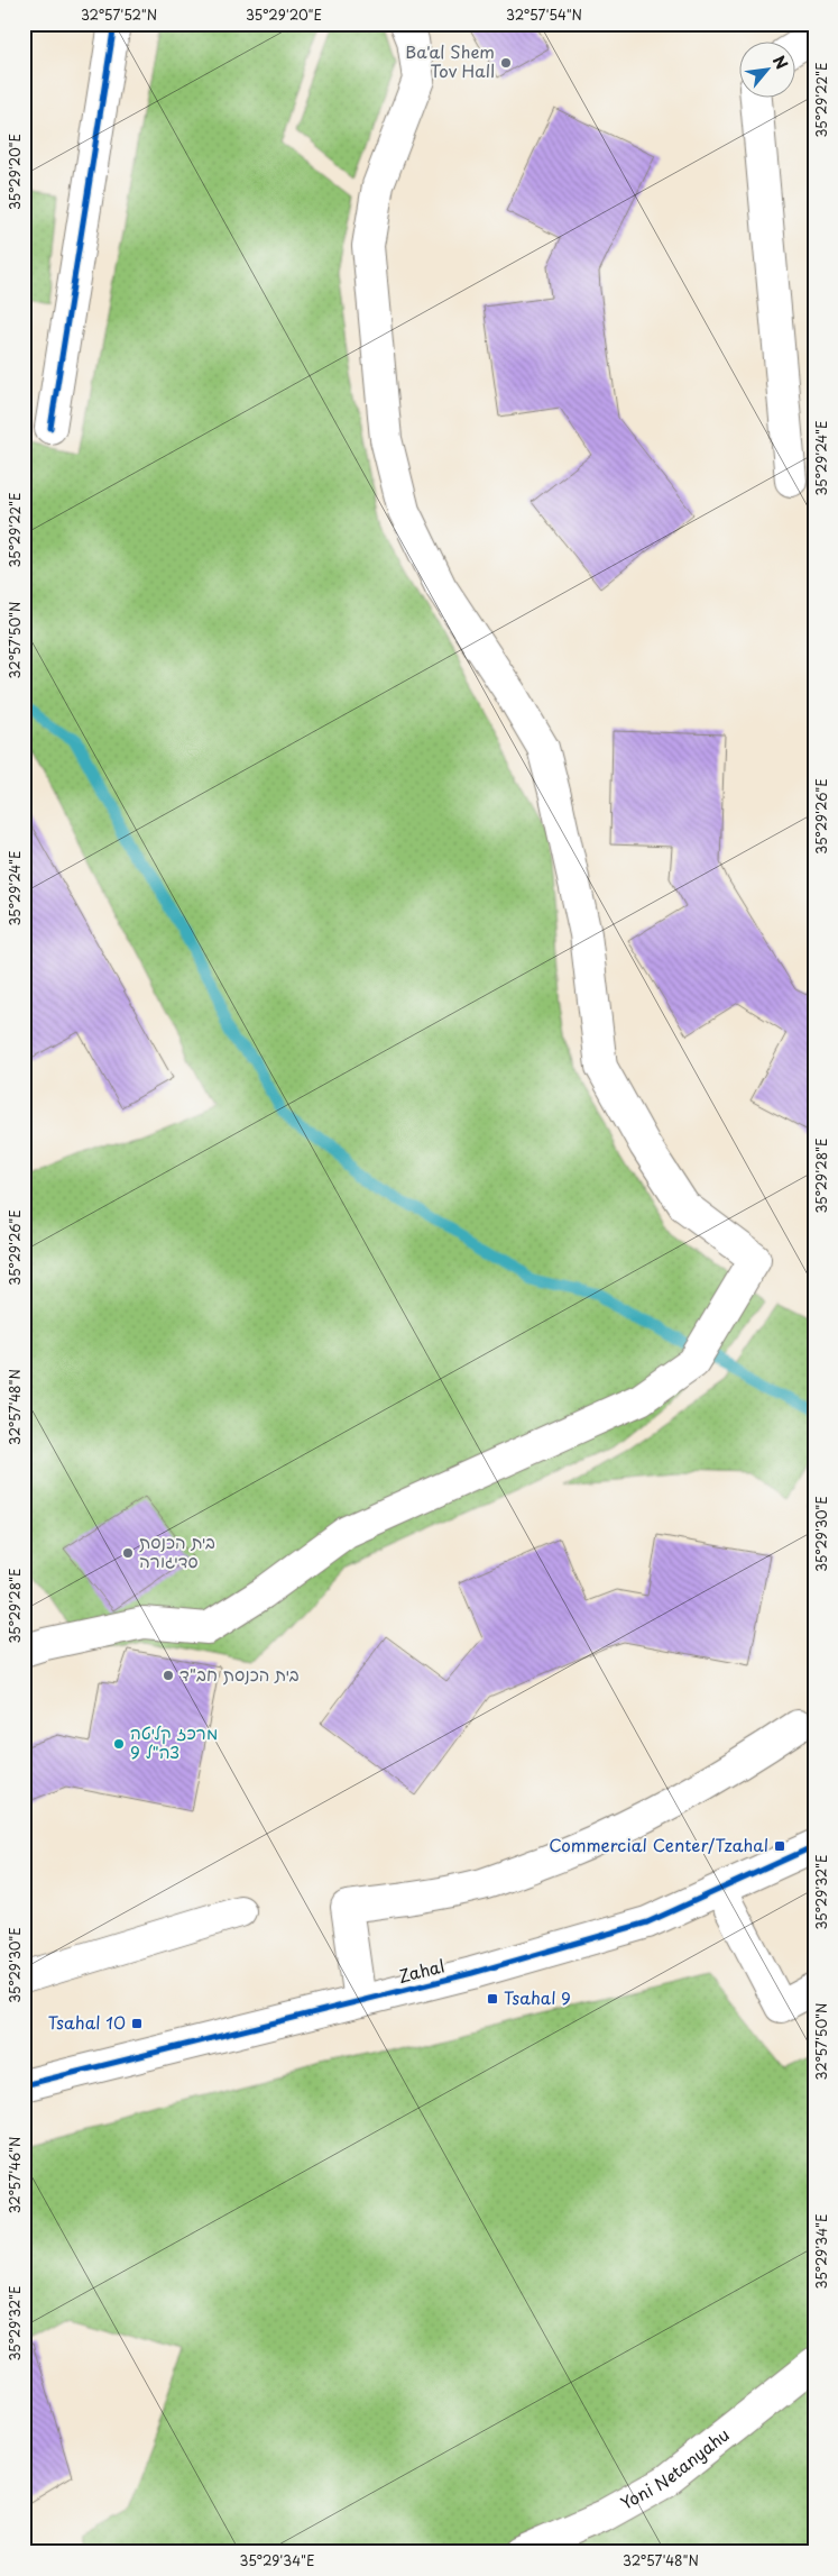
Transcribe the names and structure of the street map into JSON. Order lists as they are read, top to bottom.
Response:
{
  "streets": {
    "street": ["Zahal", "Yoni Netanyahu"]
  },
  "places": {
    "other": [
      "Ba'al Shem Tov Hall",
      "בית הכנסת סדיגורה",
      "בית הכנסת חב\"ד",
      "מרכז קליטה צה\"ל 9"
    ],
    "transit": ["Commercial Center/Tzahal", "Tsahal 9", "Tsahal 10"]
  },
  "north": "top right",
  "coordinates": [
    "32°57'52\"N",
    "35°29'20\"E",
    "32°57'54\"N",
    "35°29'22\"E",
    "35°29'24\"E",
    "32°57'50\"N",
    "35°29'26\"E",
    "35°29'28\"E",
    "32°57'48\"N",
    "35°29'30\"E",
    "35°29'32\"E",
    "32°57'46\"N",
    "35°29'34\"E"
  ]
}
